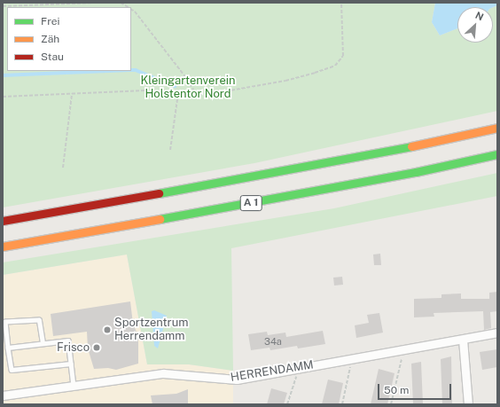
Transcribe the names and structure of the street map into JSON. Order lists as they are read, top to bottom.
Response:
{
  "streets": {
    "highway": ["A 1"],
    "street": ["HERRENDAMM"]
  },
  "parks": ["Kleingartenverein Holstentor Nord"],
  "places": ["Sportzentrum Herrendamm", "Frisco"],
  "house_numbers": ["34a"],
  "legend": ["Frei", "Zäh", "Stau"],
  "scale_bar": "50 m",
  "north": "top right"
}
